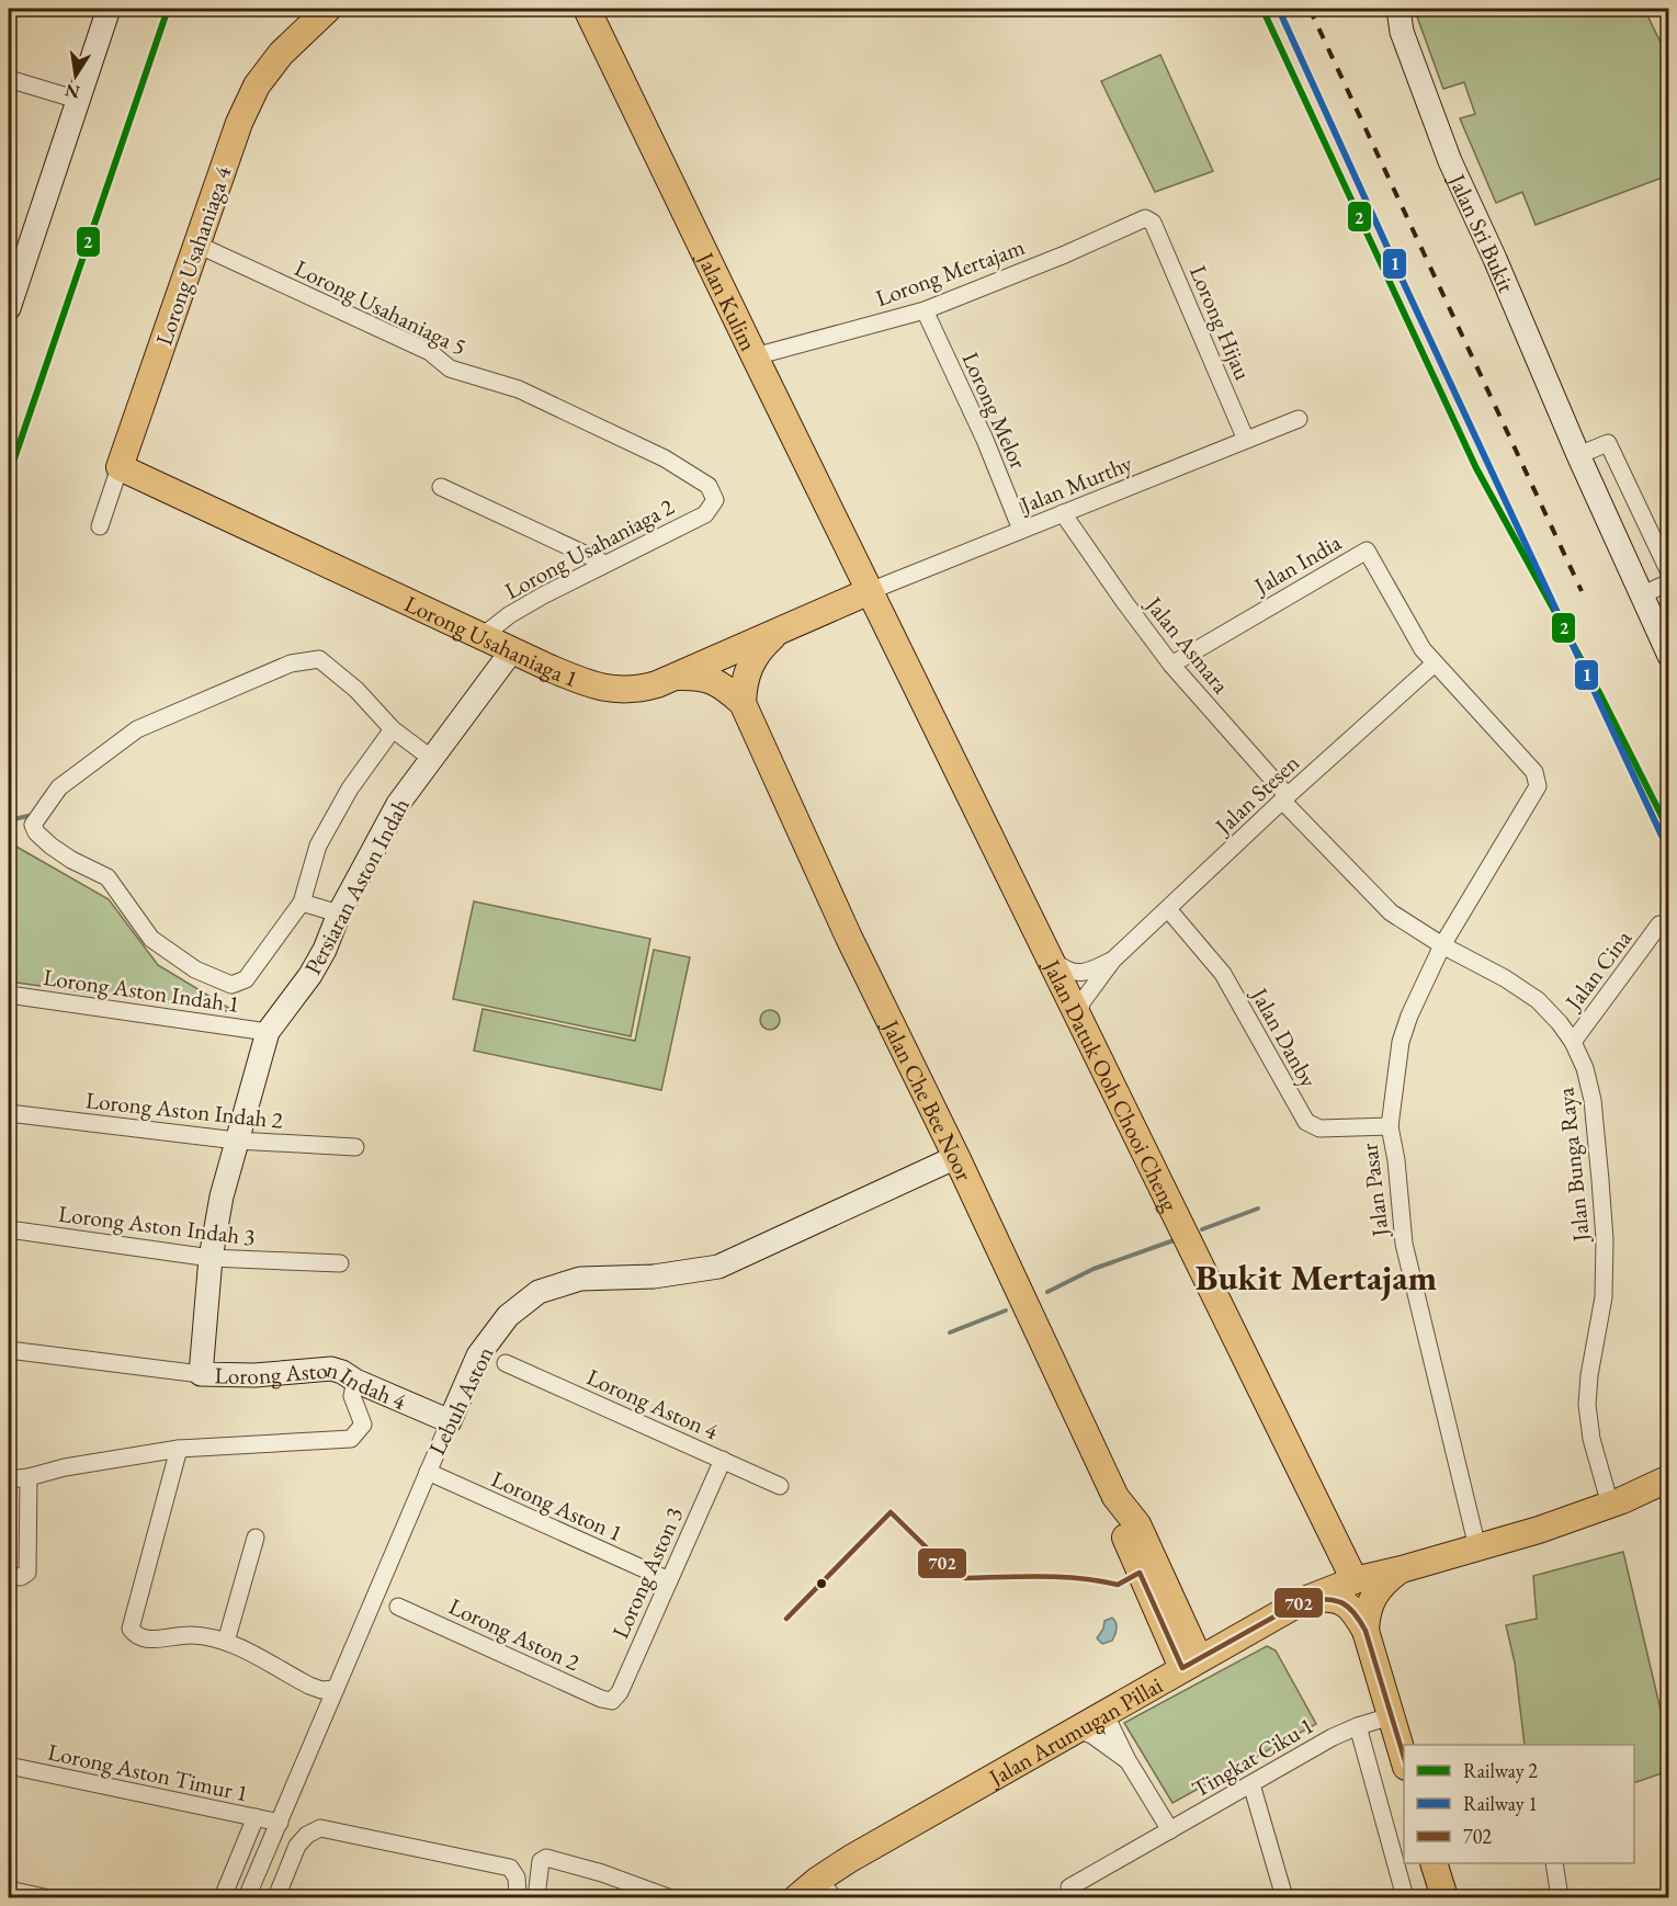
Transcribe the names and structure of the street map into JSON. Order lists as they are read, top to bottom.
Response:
{
  "streets": {
    "main road": [
      "Lorong Usahaniaga 4",
      "Jalan Kulim",
      "Lorong Usahaniaga 1",
      "Jalan Datuk Ooh Chooi Cheng",
      "Jalan Che Bee Noor",
      "Jalan Arumugan Pillai"
    ],
    "street": [
      "Jalan Sri Bukit",
      "Lorong Mertajam",
      "Lorong Usahaniaga 5",
      "Lorong Hijau",
      "Lorong Melor",
      "Jalan Murthy",
      "Lorong Usahaniaga 2",
      "Jalan India",
      "Jalan Asmara",
      "Jalan Stesen",
      "Persiaran Aston Indah",
      "Jalan Cina",
      "Lorong Aston Indah 1",
      "Jalan Danby",
      "Lorong Aston Indah 2",
      "Jalan Bunga Raya",
      "Jalan Pasar",
      "Lorong Aston Indah 3",
      "Lorong Aston Indah 4",
      "Lebuh Aston",
      "Lorong Aston 4",
      "Lorong Aston 1",
      "Lorong Aston 3",
      "Lorong Aston 2",
      "Tingkat Ciku 1",
      "Lorong Aston Timur 1"
    ]
  },
  "crossings": [
    ["Lorong Usahaniaga 4", "Lorong Usahaniaga 5"],
    ["Lorong Usahaniaga 4", "Lorong Usahaniaga 1"],
    ["Lorong Mertajam", "Jalan Kulim"],
    ["Lorong Mertajam", "Lorong Hijau"],
    ["Lorong Mertajam", "Lorong Melor"],
    ["Jalan Kulim", "Jalan Murthy"],
    ["Jalan Kulim", "Lorong Usahaniaga 1"],
    ["Jalan Kulim", "Jalan Datuk Ooh Chooi Cheng"],
    ["Lorong Usahaniaga 5", "Lorong Usahaniaga 2"],
    ["Lorong Hijau", "Jalan Murthy"],
    ["Lorong Melor", "Jalan Murthy"],
    ["Jalan Murthy", "Lorong Usahaniaga 1"],
    ["Jalan Murthy", "Jalan Asmara"],
    ["Jalan Murthy", "Jalan Datuk Ooh Chooi Cheng"],
    ["Lorong Usahaniaga 2", "Lorong Usahaniaga 1"],
    ["Jalan India", "Jalan Asmara"],
    ["Jalan India", "Jalan Stesen"],
    ["Jalan India", "Jalan Pasar"],
    ["Lorong Usahaniaga 1", "Persiaran Aston Indah"],
    ["Lorong Usahaniaga 1", "Jalan Datuk Ooh Chooi Cheng"],
    ["Jalan Asmara", "Jalan Stesen"],
    ["Jalan Asmara", "Jalan Bunga Raya"],
    ["Jalan Stesen", "Jalan Danby"],
    ["Jalan Stesen", "Jalan Datuk Ooh Chooi Cheng"],
    ["Jalan Stesen", "Jalan Bunga Raya"],
    ["Jalan Stesen", "Jalan Pasar"],
    ["Persiaran Aston Indah", "Lorong Aston Indah 1"],
    ["Persiaran Aston Indah", "Lorong Aston Indah 2"],
    ["Persiaran Aston Indah", "Lorong Aston Indah 3"],
    ["Persiaran Aston Indah", "Lorong Aston Indah 4"],
    ["Jalan Cina", "Jalan Bunga Raya"],
    ["Jalan Danby", "Jalan Pasar"],
    ["Jalan Datuk Ooh Chooi Cheng", "Jalan Arumugan Pillai"],
    ["Jalan Che Bee Noor", "Lebuh Aston"],
    ["Jalan Che Bee Noor", "Jalan Arumugan Pillai"],
    ["Jalan Bunga Raya", "Jalan Pasar"],
    ["Jalan Bunga Raya", "Jalan Arumugan Pillai"],
    ["Jalan Pasar", "Jalan Arumugan Pillai"],
    ["Lorong Aston Indah 4", "Lebuh Aston"],
    ["Lebuh Aston", "Lorong Aston 1"],
    ["Lebuh Aston", "Lorong Aston Timur 1"],
    ["Lorong Aston 4", "Lorong Aston 3"],
    ["Lorong Aston 1", "Lorong Aston 3"],
    ["Lorong Aston 3", "Lorong Aston 2"]
  ],
  "districts": ["Bukit Mertajam"],
  "lines": ["rail line 2", "rail line 1", "transit line 702"],
  "legend": ["Railway 2", "Railway 1", "702"],
  "north": "bottom"
}
